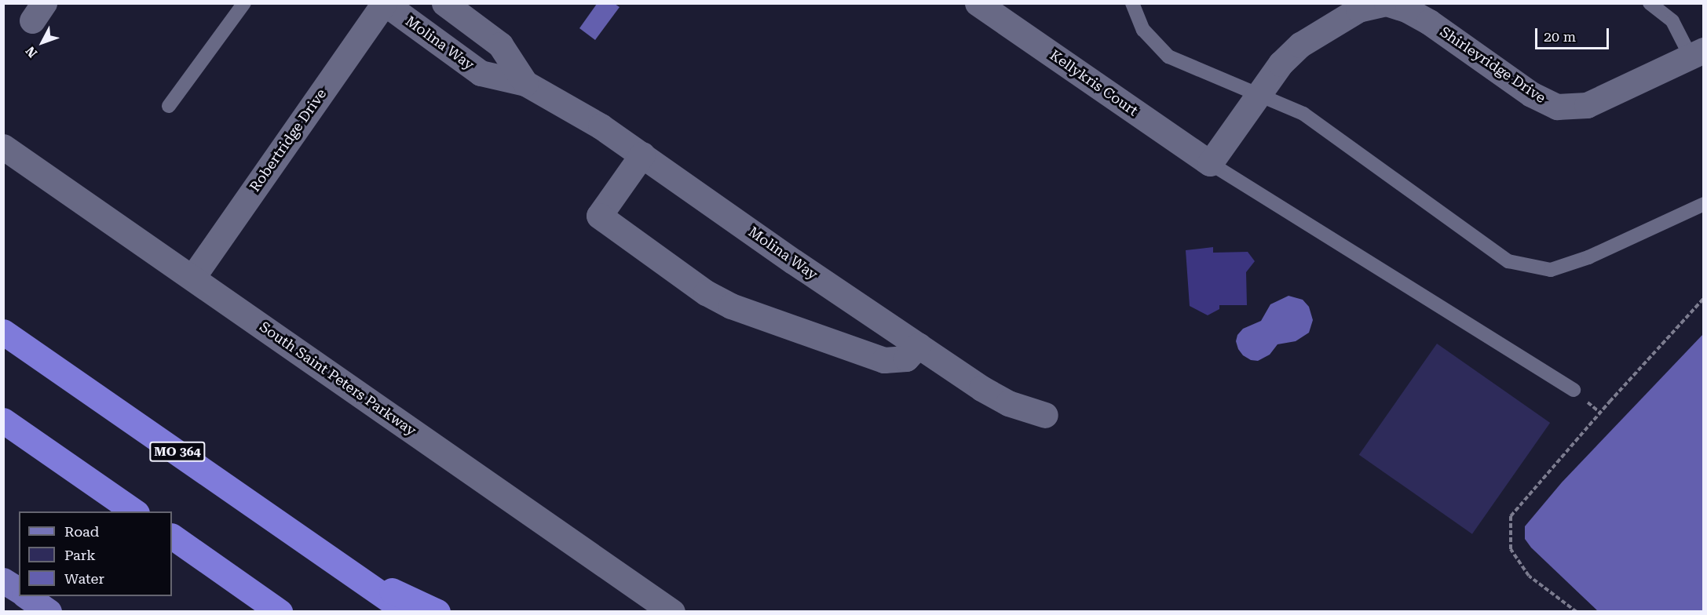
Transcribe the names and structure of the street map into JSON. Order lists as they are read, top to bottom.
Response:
{
  "streets": {
    "highway": ["MO 364"],
    "street": [
      "Molina Way",
      "Shirleyridge Drive",
      "Kellykris Court",
      "Robertridge Drive",
      "South Saint Peters Parkway"
    ]
  },
  "crossings": [
    ["Molina Way", "Robertridge Drive"],
    ["Shirleyridge Drive", "Kellykris Court"],
    ["Robertridge Drive", "South Saint Peters Parkway"]
  ],
  "legend": ["Road", "Park", "Water"],
  "scale_bar": "20 m",
  "north": "bottom left"
}
